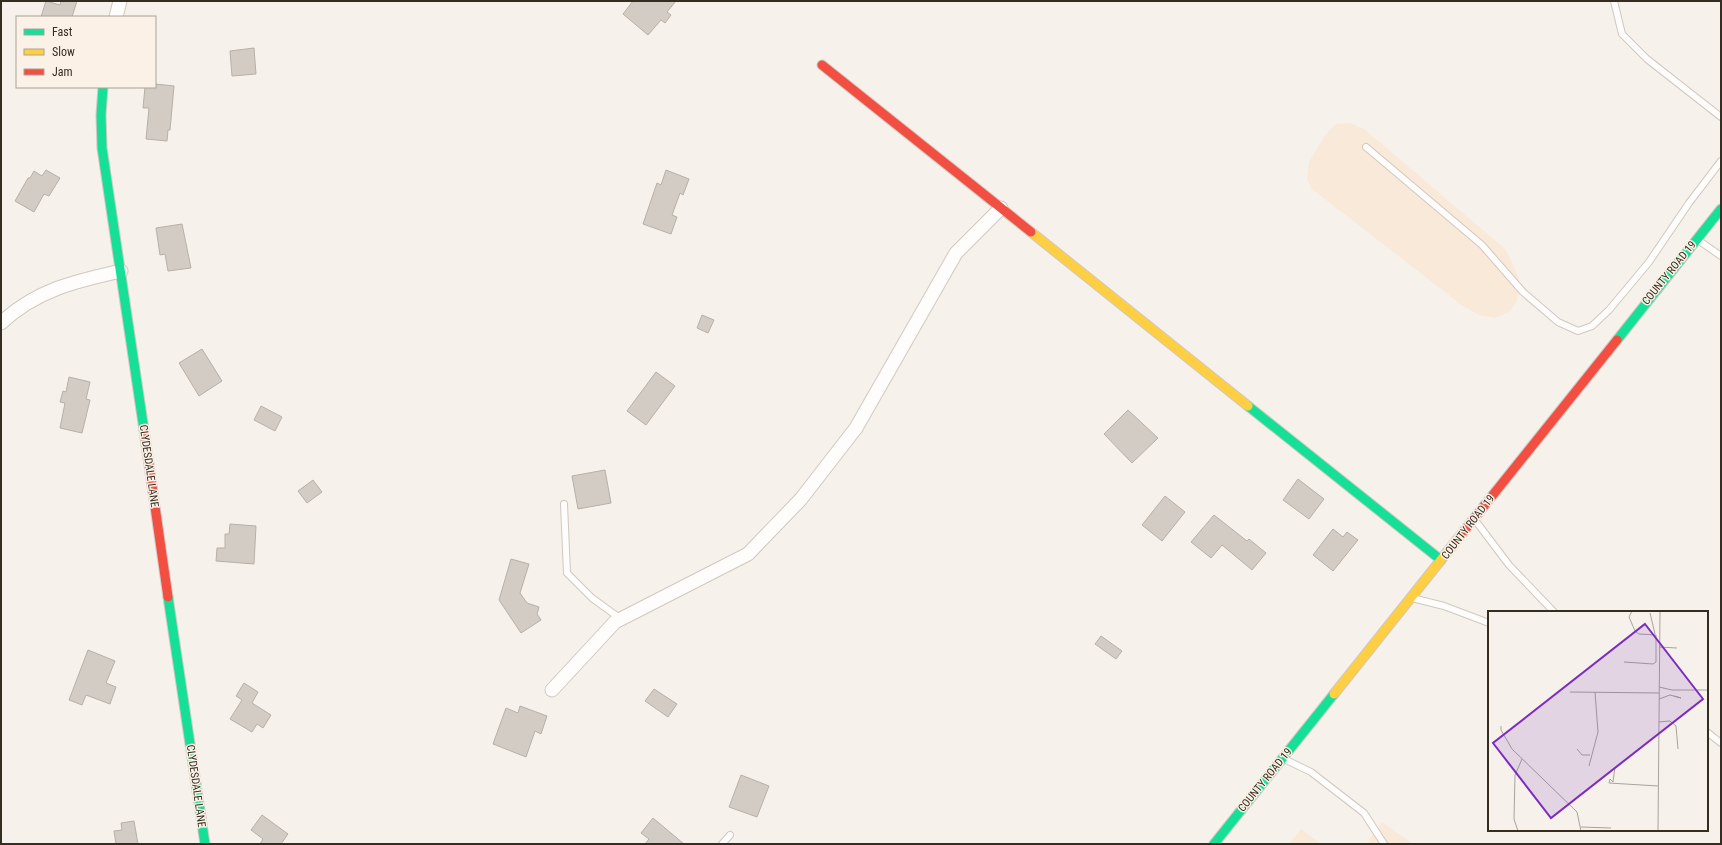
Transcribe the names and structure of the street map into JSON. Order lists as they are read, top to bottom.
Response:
{
  "streets": {
    "street": ["COUNTY ROAD 19", "CLYDESDALE LANE"]
  },
  "legend": ["Fast", "Slow", "Jam"]
}
